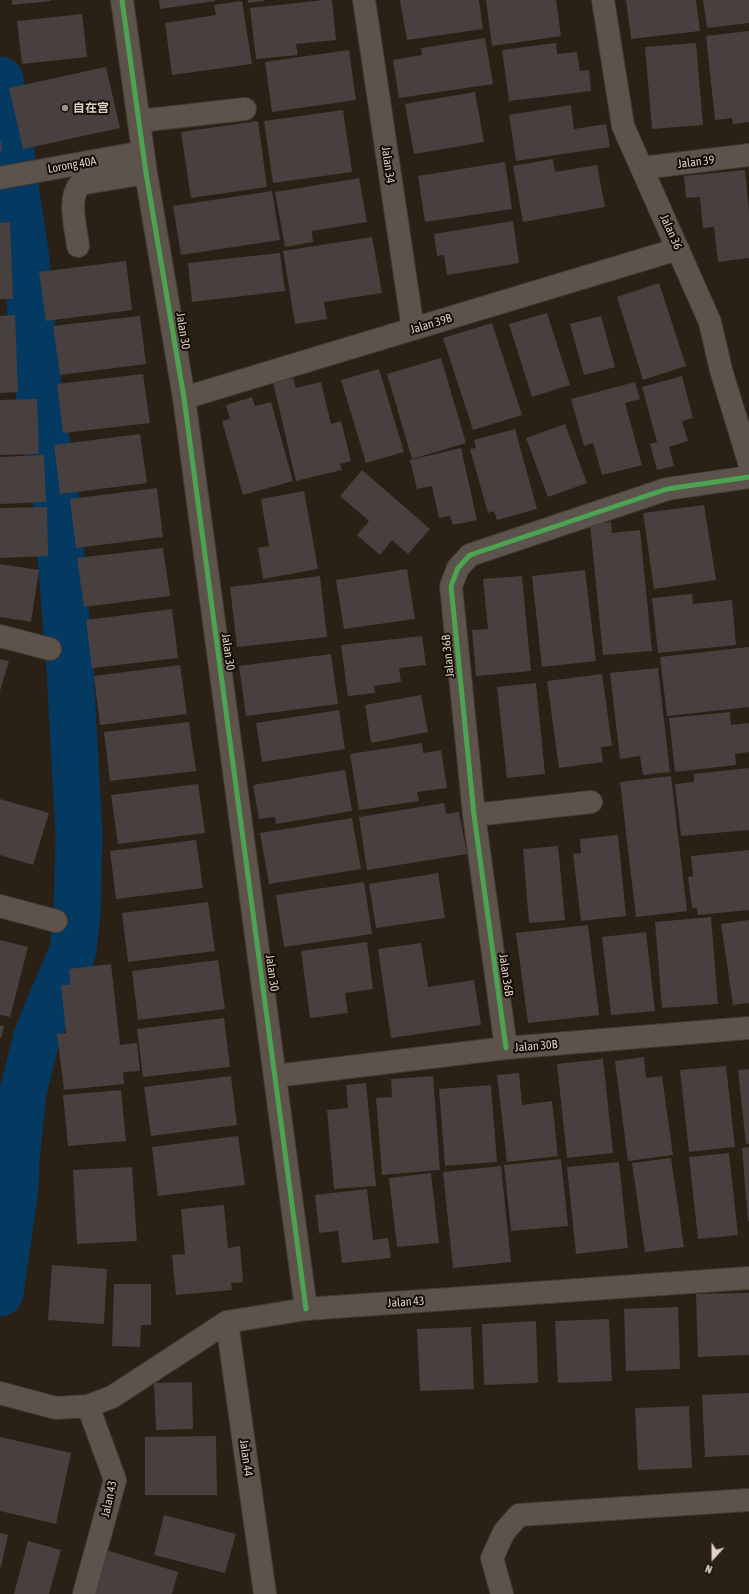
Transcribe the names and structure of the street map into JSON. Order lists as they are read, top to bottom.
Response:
{
  "streets": {
    "street": [
      "Jalan 39",
      "Lorong 40A",
      "Jalan 34",
      "Jalan 36",
      "Jalan 39B",
      "Jalan 30",
      "Jalan 36B",
      "Jalan 30B",
      "Jalan 43",
      "Jalan 44"
    ]
  },
  "crossings": [
    ["Jalan 39", "Jalan 36"],
    ["Lorong 40A", "Jalan 30"],
    ["Jalan 34", "Jalan 39B"],
    ["Jalan 36", "Jalan 39B"],
    ["Jalan 39B", "Jalan 30"],
    ["Jalan 30", "Jalan 30B"],
    ["Jalan 30", "Jalan 43"],
    ["Jalan 36B", "Jalan 30B"],
    ["Jalan 43", "Jalan 44"]
  ],
  "places": ["自在宫"],
  "north": "bottom"
}
